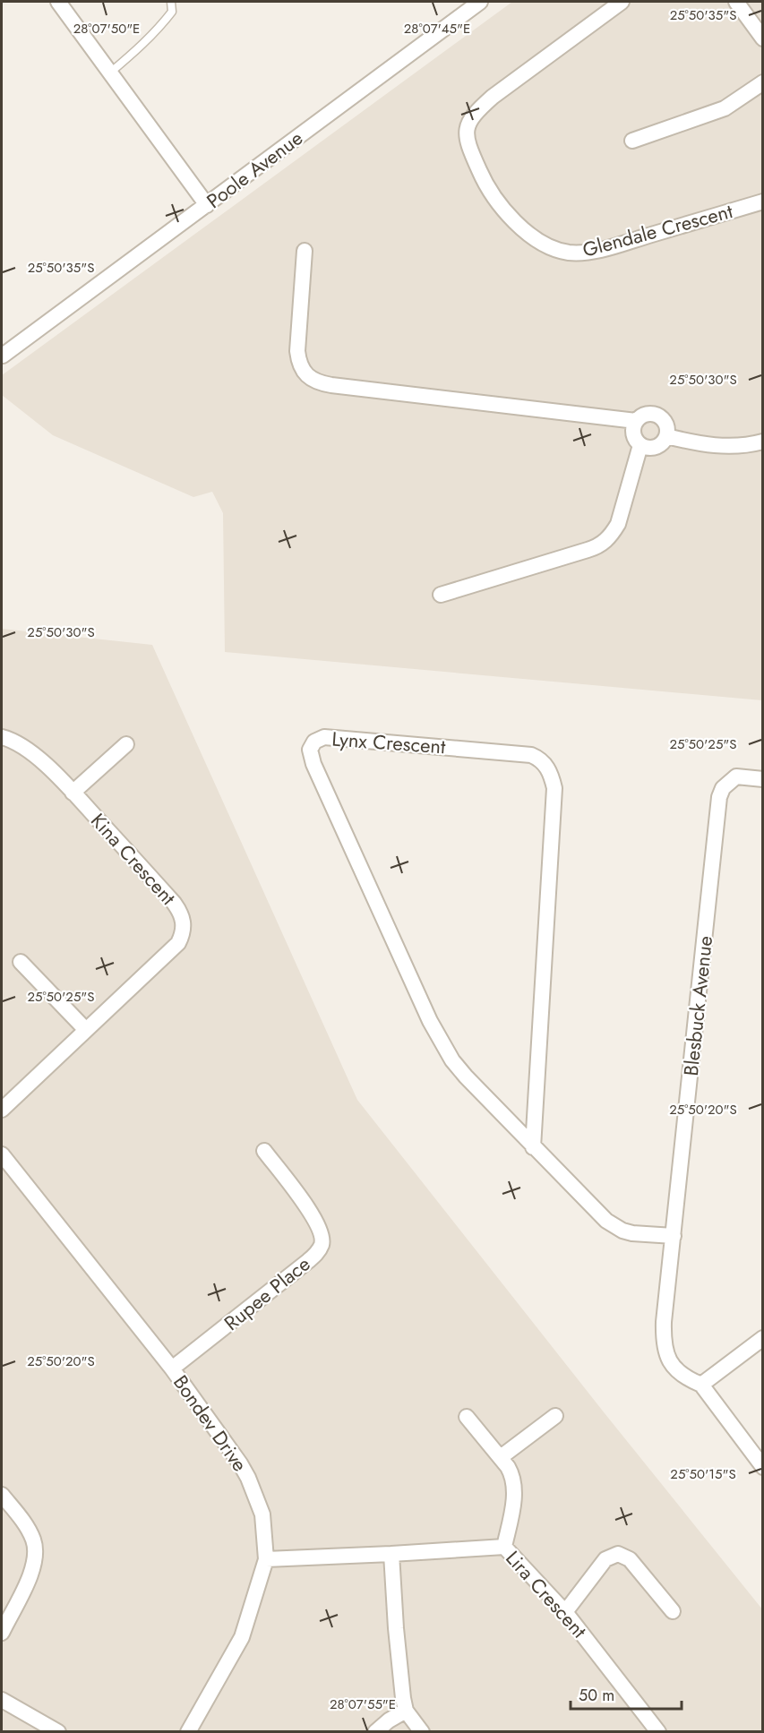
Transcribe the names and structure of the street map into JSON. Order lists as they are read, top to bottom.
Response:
{
  "streets": {
    "street": [
      "Poole Avenue",
      "Glendale Crescent",
      "Lynx Crescent",
      "Kina Crescent",
      "Blesbuck Avenue",
      "Rupee Place",
      "Bondev Drive",
      "Lira Crescent"
    ]
  },
  "crossings": [
    ["Lynx Crescent", "Blesbuck Avenue"],
    ["Rupee Place", "Bondev Drive"],
    ["Bondev Drive", "Lira Crescent"]
  ],
  "scale_bar": "50 m",
  "coordinates": [
    "25°50'35\"S",
    "28°07'45\"E",
    "28°07'50\"E",
    "25°50'30\"S",
    "25°50'25\"S",
    "25°50'20\"S",
    "25°50'15\"S",
    "28°07'55\"E"
  ]
}
